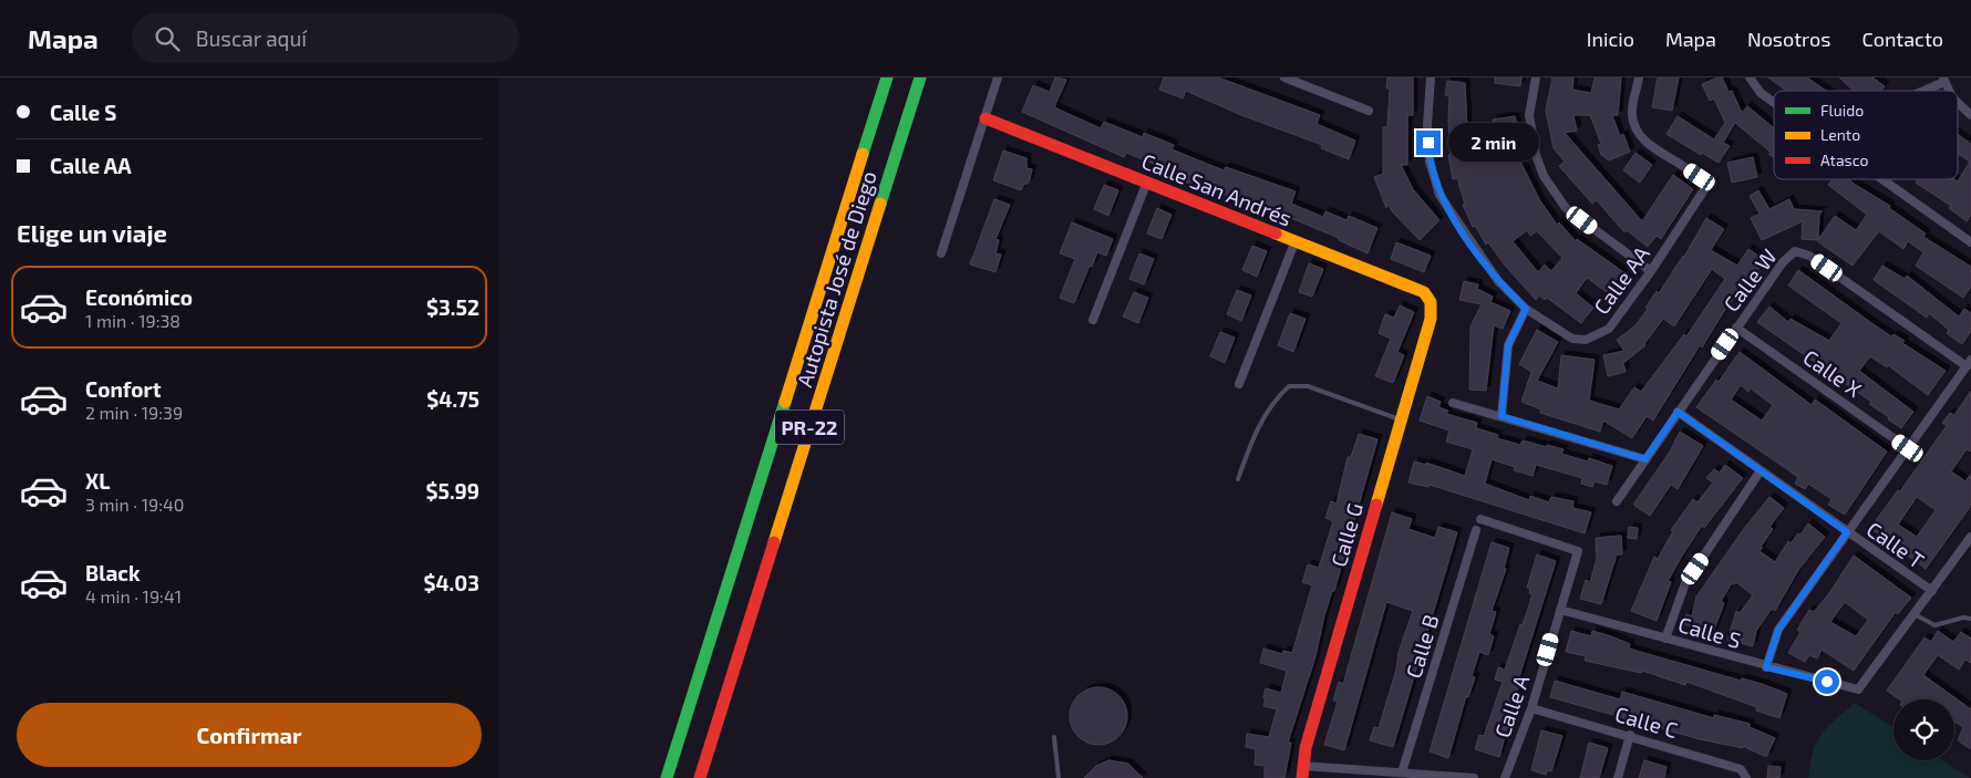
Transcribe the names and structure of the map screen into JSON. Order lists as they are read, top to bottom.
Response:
{
  "streets": {
    "main road": [
      "Calle San Andrés",
      "Autopista José de Diego",
      "PR-22",
      "Calle G"
    ],
    "street": [
      "Calle AA",
      "Calle W",
      "Calle X",
      "Calle T",
      "Calle S",
      "Calle B",
      "Calle A",
      "Calle C"
    ]
  },
  "crossings": [
    ["Calle San Andrés", "Calle G"],
    ["Calle W", "Calle X"],
    ["Calle W", "Calle T"],
    ["Calle T", "Calle S"],
    ["Calle S", "Calle A"],
    ["Calle A", "Calle C"]
  ],
  "legend": ["Fluido", "Lento", "Atasco"],
  "page": {
    "header": "Mapa",
    "search": "Buscar aquí",
    "nav": [
      "Inicio",
      "Mapa",
      "Nosotros",
      "Contacto"
    ],
    "banner": ["Calle S", "Calle AA"],
    "bubble": "2 min",
    "heading": "Elige un viaje",
    "list": [
      {
        "name": "Económico",
        "note": "1 min · 19:38",
        "value": "$3.52"
      },
      {
        "name": "Confort",
        "note": "2 min · 19:39",
        "value": "$4.75"
      },
      {
        "name": "XL",
        "note": "3 min · 19:40",
        "value": "$5.99"
      },
      {
        "name": "Black",
        "note": "4 min · 19:41",
        "value": "$4.03"
      }
    ],
    "buttons": "Confirmar"
  }
}
